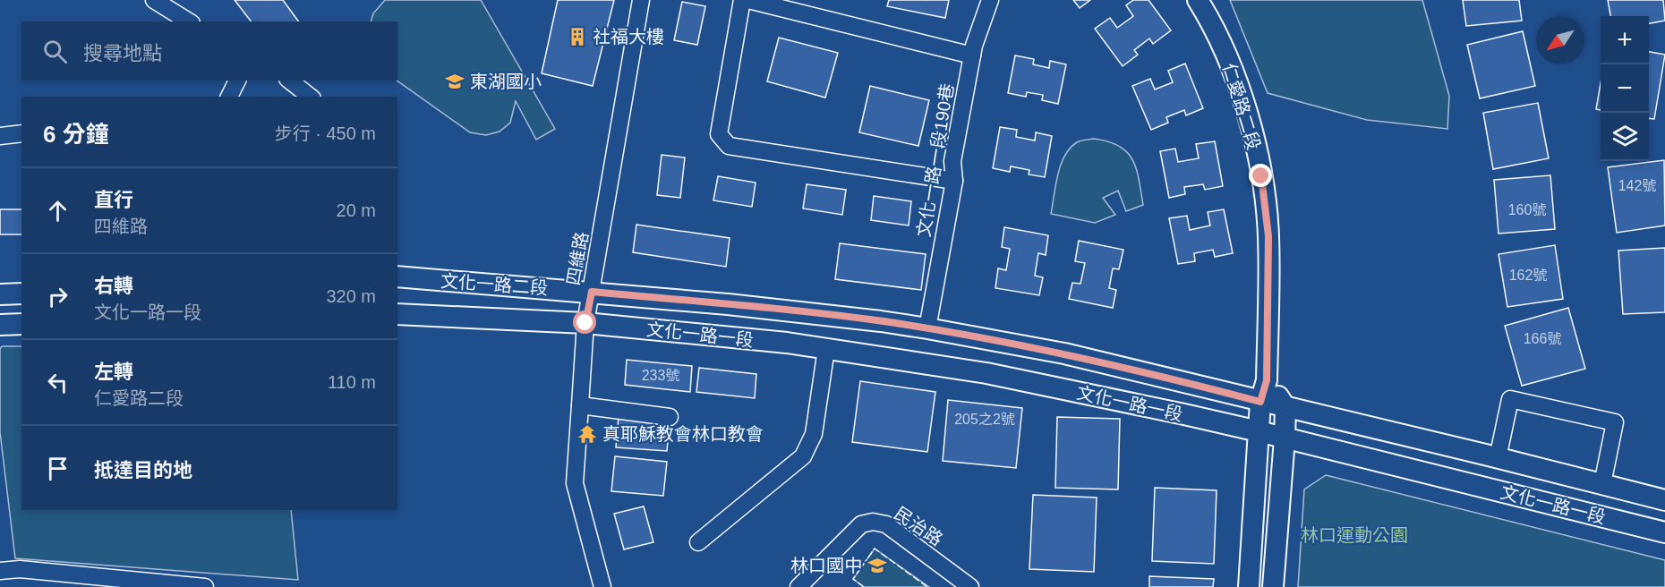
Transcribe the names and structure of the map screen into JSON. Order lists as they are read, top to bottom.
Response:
{
  "streets": {
    "main road": ["仁愛路二段", "文化一路二段", "文化一路一段"],
    "street": ["文化一路一段190巷", "四維路", "民治路"]
  },
  "crossings": [
    ["仁愛路二段", "文化一路一段"],
    ["文化一路一段190巷", "文化一路一段"],
    ["四維路", "文化一路二段"],
    ["四維路", "文化一路一段"],
    ["文化一路二段", "文化一路一段"]
  ],
  "parks": ["林口運動公園"],
  "places": {
    "building": ["社福大樓"],
    "school or university": ["東湖國小", "林口國中"],
    "temple": ["真耶穌教會林口教會"]
  },
  "house_numbers": [
    "142號",
    "160號",
    "162號",
    "166號",
    "233號",
    "205之2號"
  ],
  "north": "bottom left",
  "page": {
    "map_buttons": ["+", "−"],
    "search": "搜尋地點",
    "heading": ["6 分鐘", "步行 · 450 m"],
    "list": [
      ["直行", "四維路", "20 m"],
      ["右轉", "文化一路一段", "320 m"],
      ["左轉", "仁愛路二段", "110 m"],
      "抵達目的地"
    ]
  }
}
